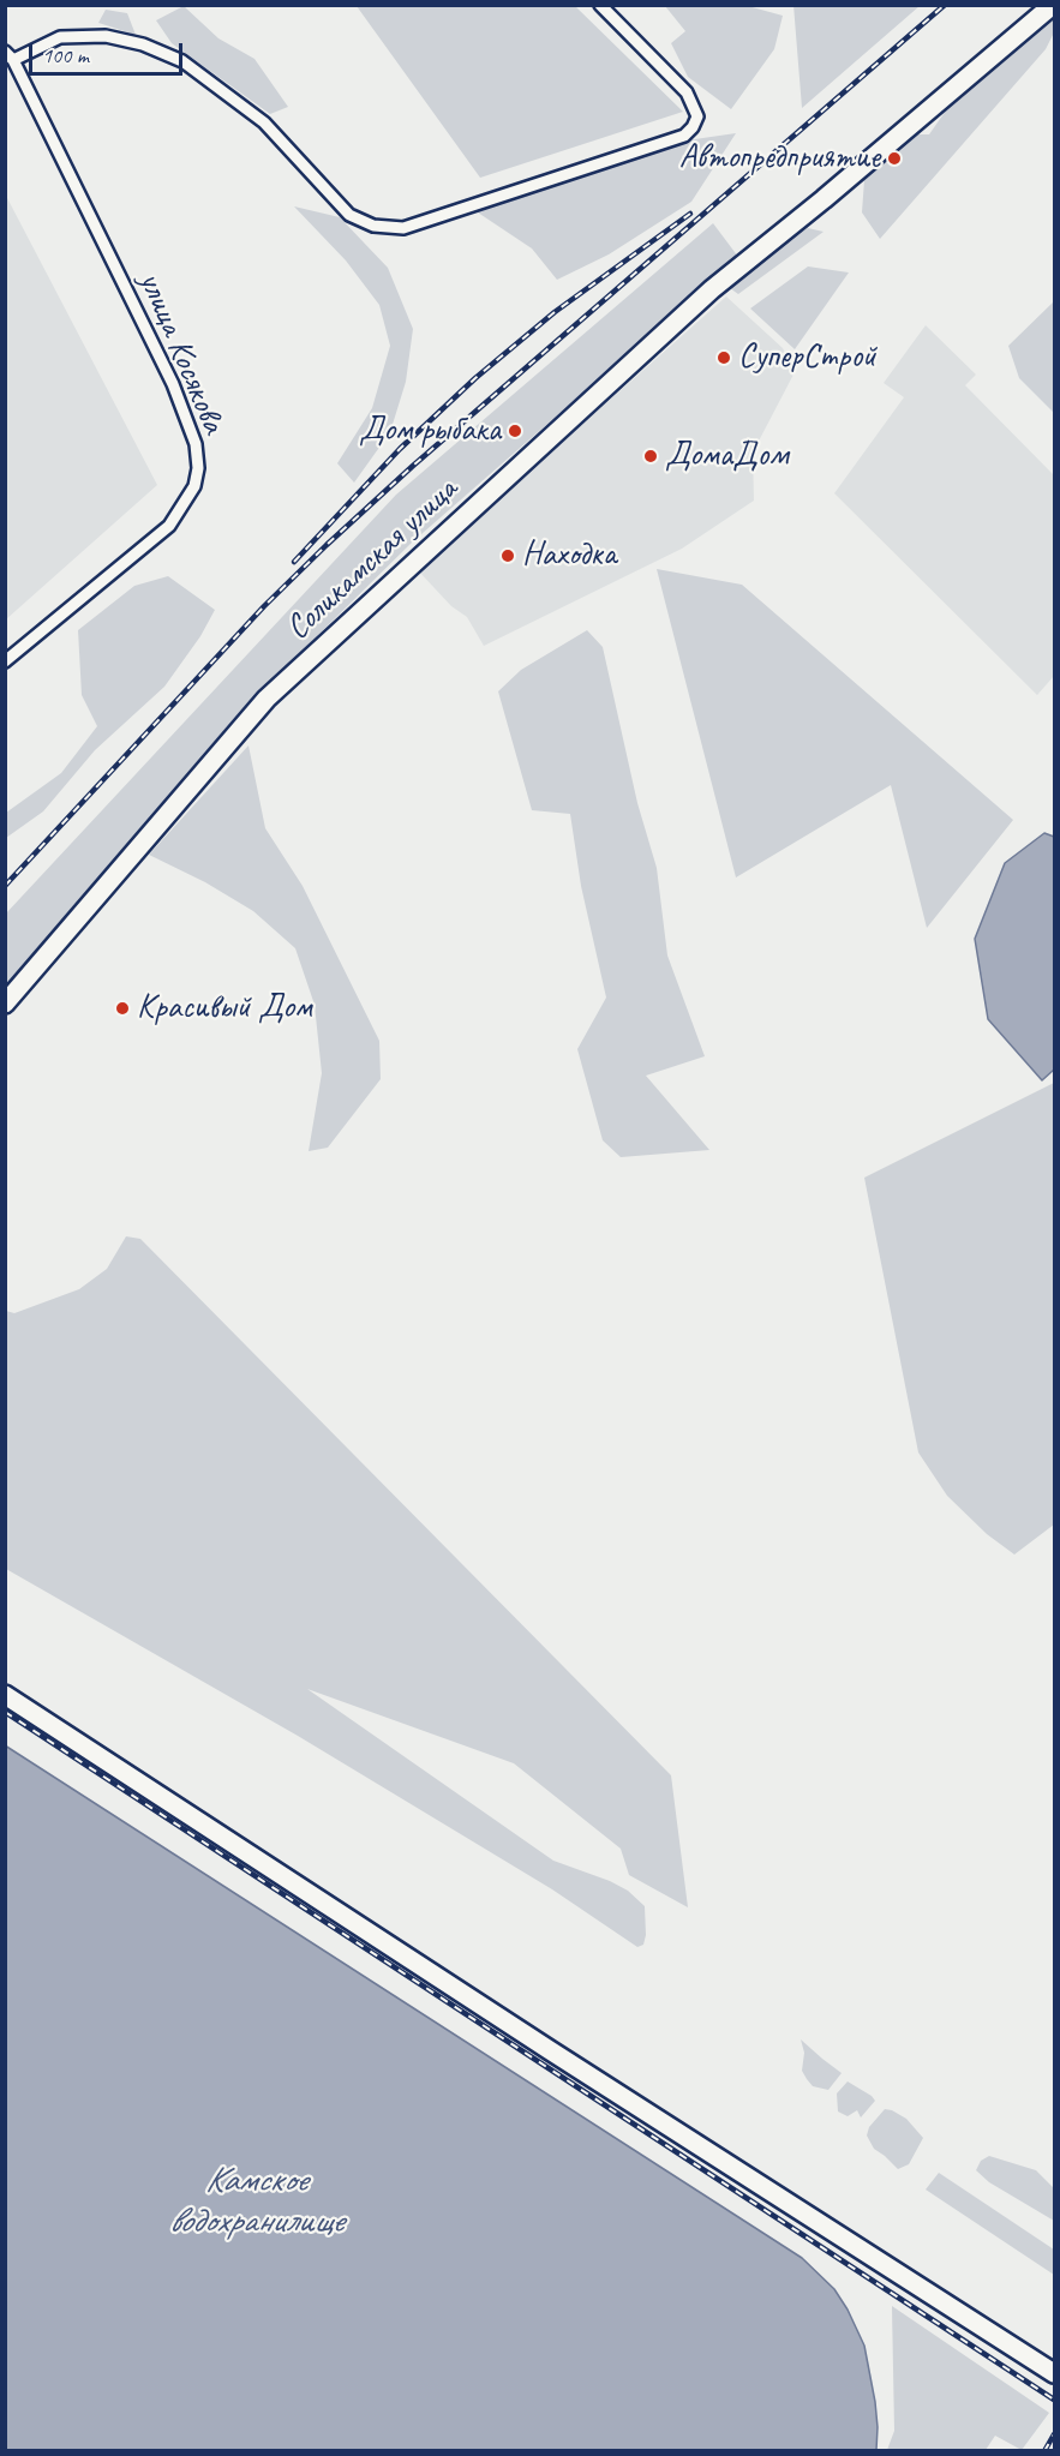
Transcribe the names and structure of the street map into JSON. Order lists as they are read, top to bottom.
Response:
{
  "streets": {
    "main road": ["Соликамская улица"],
    "street": ["улица Косякова"]
  },
  "water": ["Камское водохранилище"],
  "places": [
    "Автопредприятие",
    "СуперСтрой",
    "Дом рыбака",
    "ДомаДом",
    "Находка",
    "Красивый Дом"
  ],
  "scale_bar": "100 m"
}
